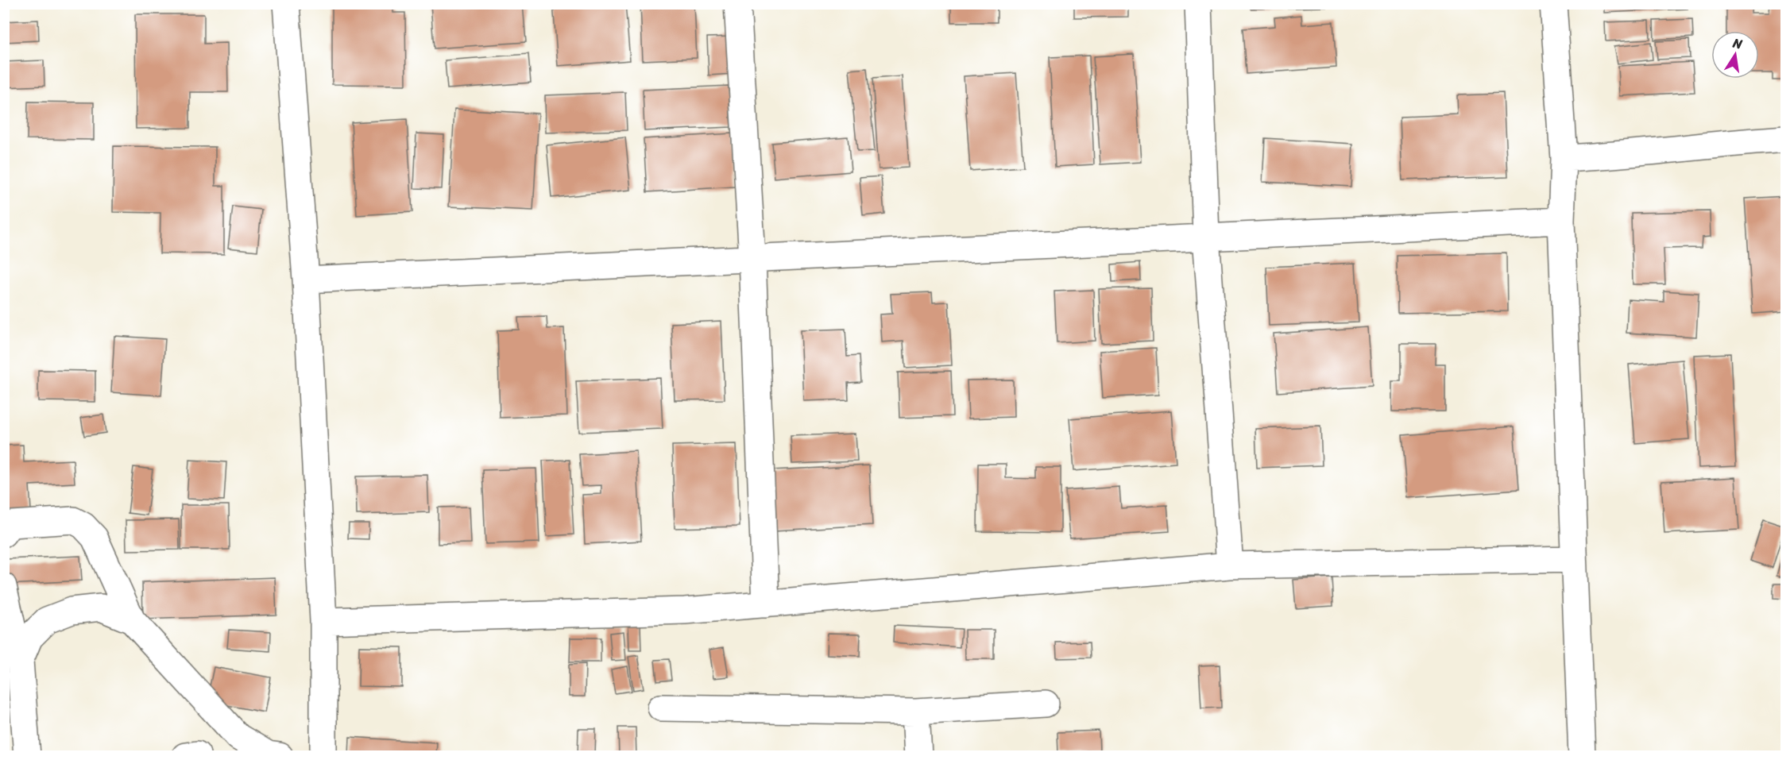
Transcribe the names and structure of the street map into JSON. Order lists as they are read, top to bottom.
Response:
{
  "north": "top"
}
